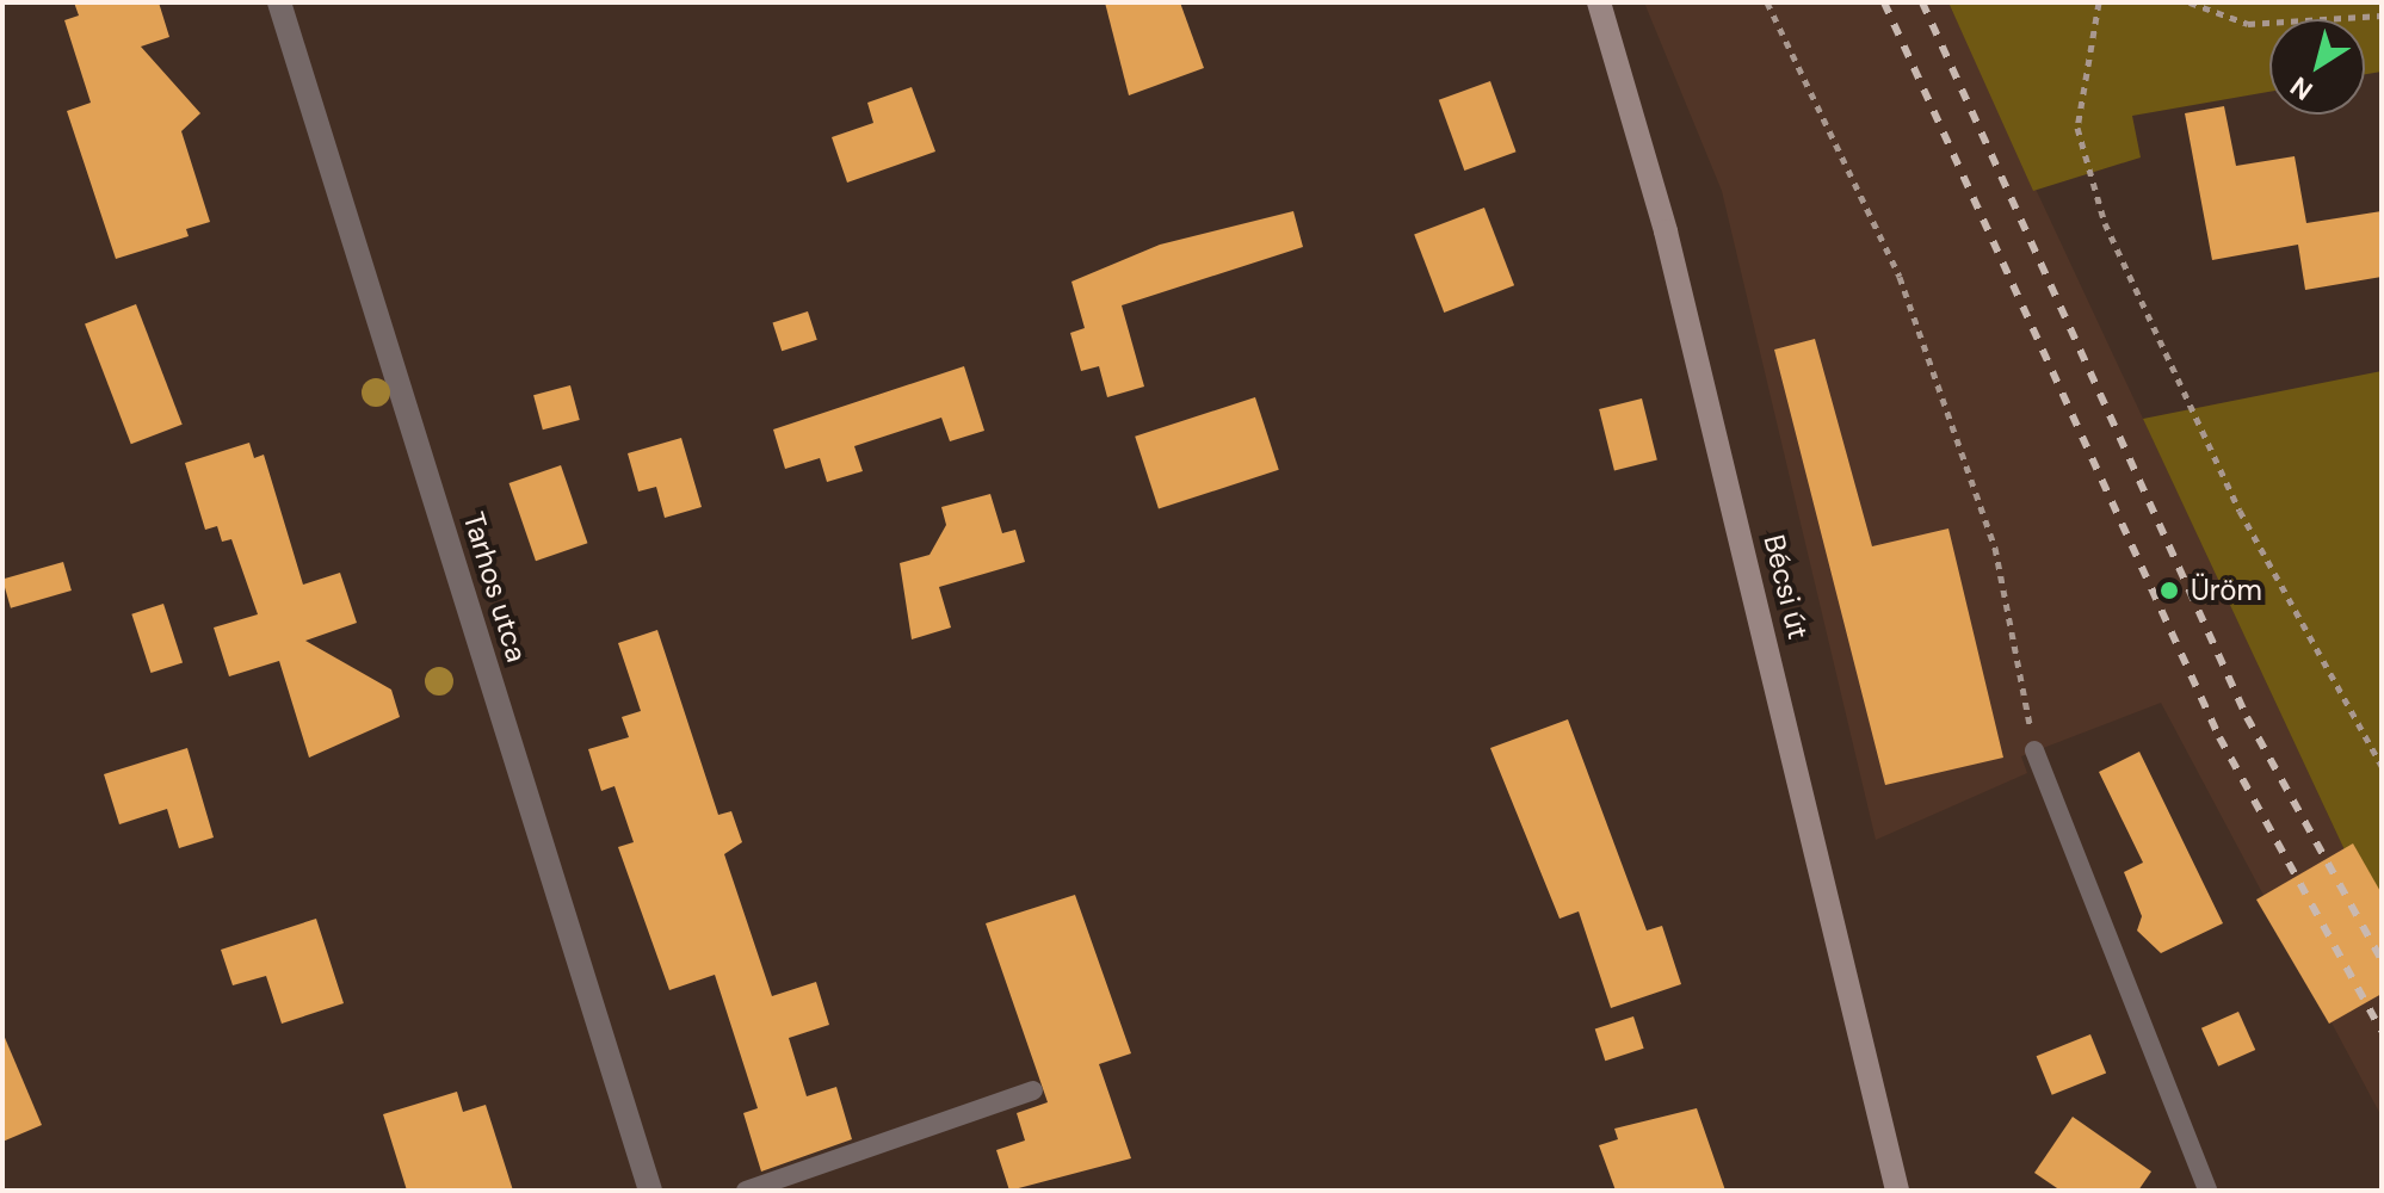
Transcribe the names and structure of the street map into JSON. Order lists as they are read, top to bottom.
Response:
{
  "streets": {
    "street": ["Tarhos utca", "Bécsi út"]
  },
  "places": ["Üröm"],
  "north": "bottom left"
}
